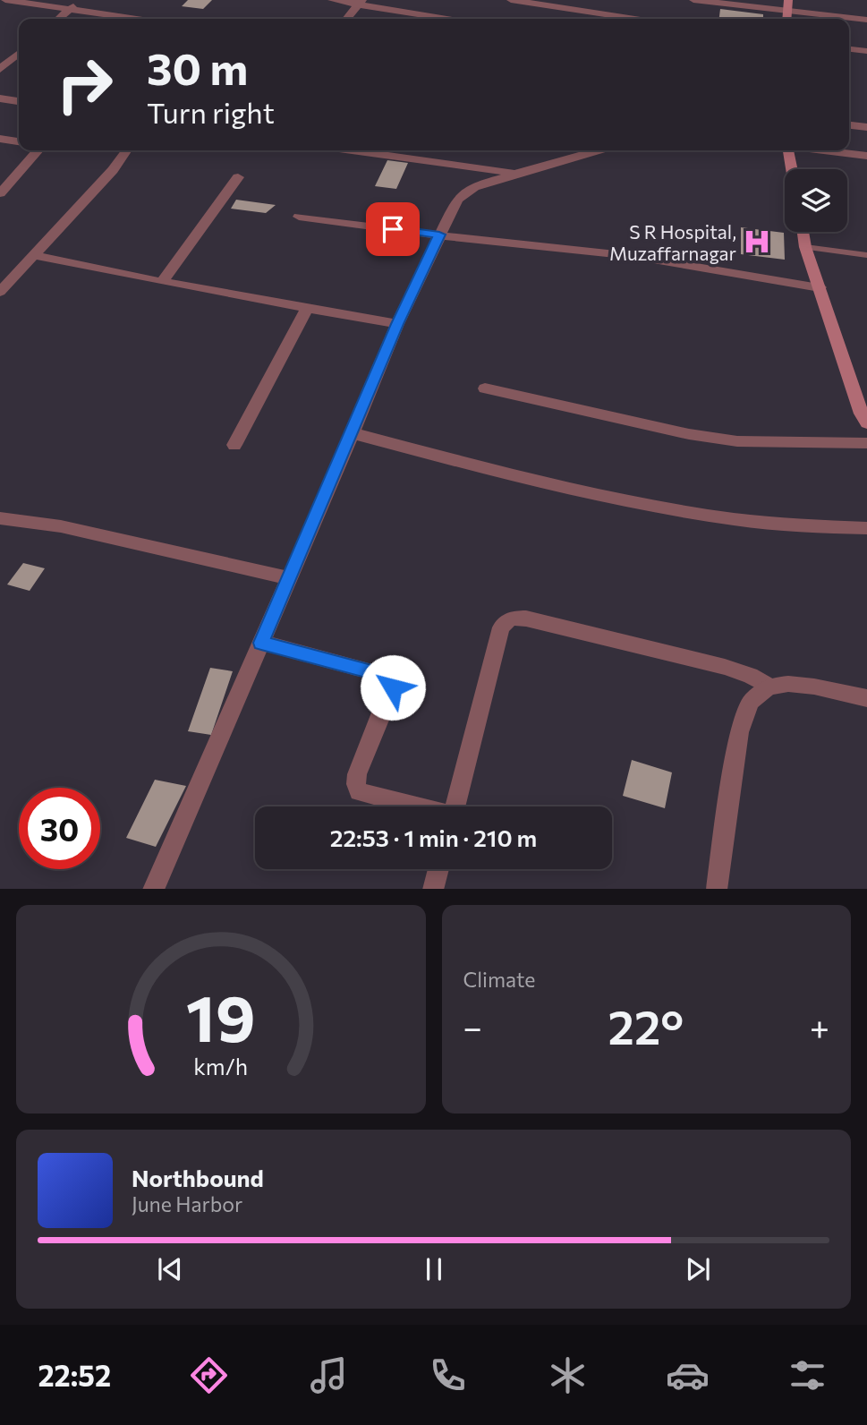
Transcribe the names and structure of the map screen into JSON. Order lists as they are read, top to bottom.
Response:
{
  "places": {
    "hospital": ["S R Hospital, Muzaffarnagar"]
  },
  "page": {
    "turn": ["30 m", "Turn right"],
    "limit": "30",
    "trip": "22:53 · 1 min · 210 m",
    "tile": "Climate",
    "heat": ["−", "22°", "+"],
    "song": ["Northbound", "June Harbor"],
    "tabs": "22:52",
    "gauge": ["19", "km/h"]
  }
}
